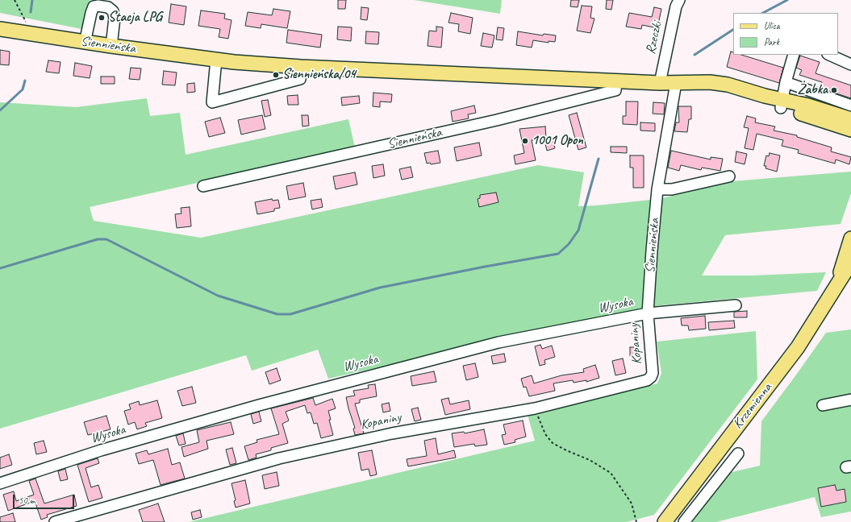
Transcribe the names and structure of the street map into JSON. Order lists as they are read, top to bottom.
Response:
{
  "streets": {
    "main road": ["Siennieńska", "Krzemienna"],
    "street": ["Rzeczki", "Wysoka", "Kopaniny"]
  },
  "crossings": [
    ["Rzeczki", "Siennieńska"],
    ["Siennieńska", "Wysoka"],
    ["Siennieńska", "Kopaniny"],
    ["Wysoka", "Kopaniny"]
  ],
  "places": [
    "Stacja LPG",
    "Siennieńska/04",
    "Żabka",
    "1001 Opon"
  ],
  "legend": ["Ulica", "Park"],
  "scale_bar": "50 m"
}
